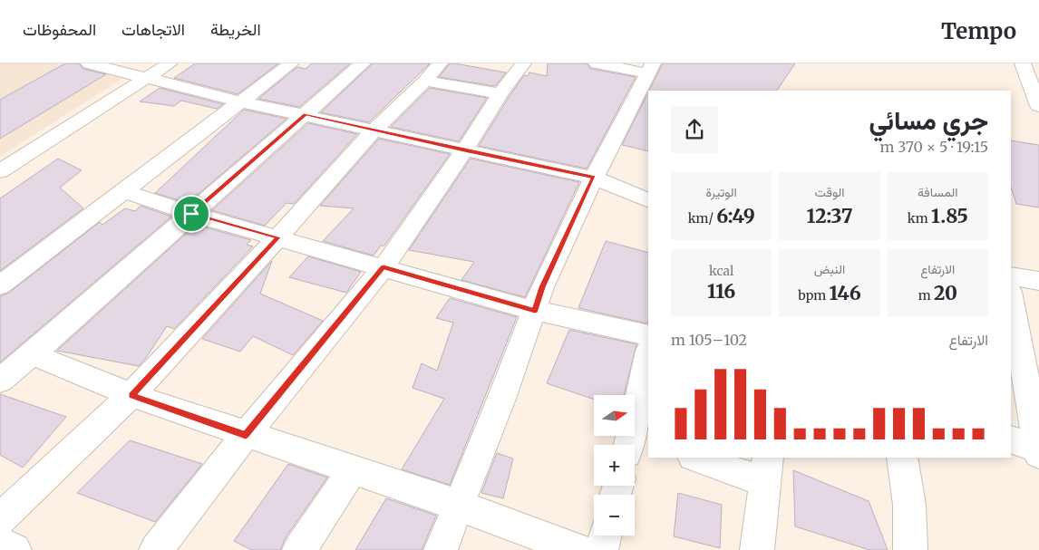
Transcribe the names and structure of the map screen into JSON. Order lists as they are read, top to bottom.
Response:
{
  "north": "right",
  "page": {
    "header": "Tempo",
    "nav": ["الخريطة", "الاتجاهات", "المحفوظات"],
    "heading": ["جري مسائي", "19:15 · 5 × 370 m"],
    "stats": [
      ["المسافة", "1.85 km"],
      ["الوقت", "12:37"],
      ["الوتيرة", "6:49 /km"],
      ["الارتفاع", "20 m"],
      ["النبض", "146 bpm"],
      ["kcal", "116"]
    ],
    "chart": ["الارتفاع", "102–105 m"],
    "map_buttons": ["+", "−"]
  }
}
